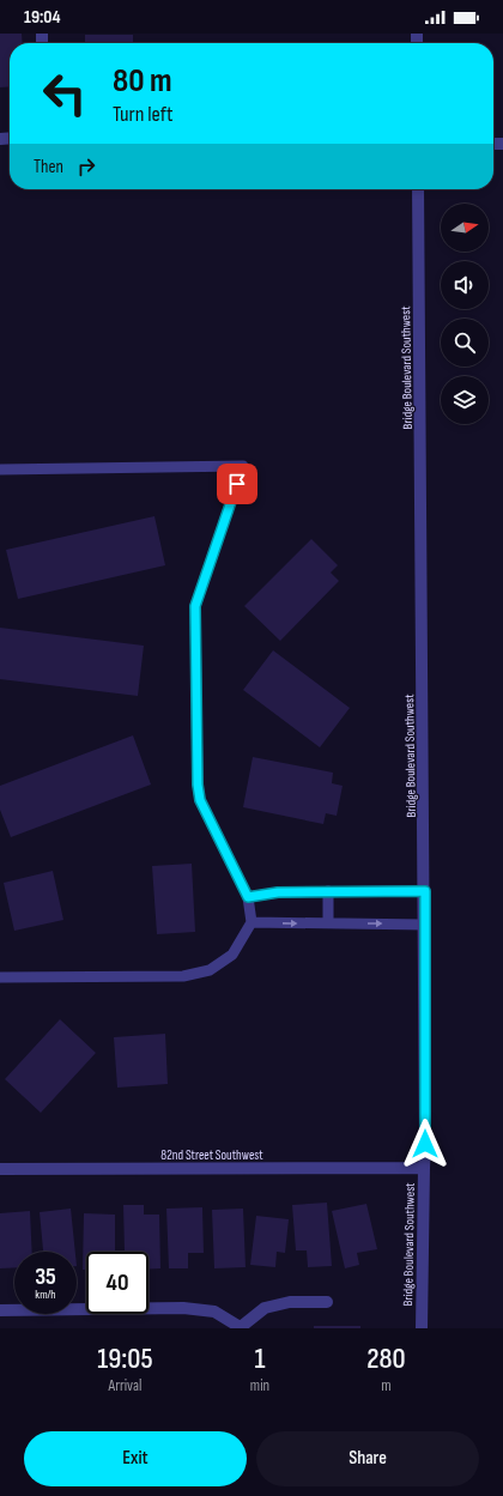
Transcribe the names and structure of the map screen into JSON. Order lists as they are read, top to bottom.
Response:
{
  "streets": {
    "street": ["Bridge Boulevard Southwest", "82nd Street Southwest"]
  },
  "crossings": [
    ["Bridge Boulevard Southwest", "82nd Street Southwest"]
  ],
  "north": "right",
  "page": {
    "status": "19:04",
    "turn": ["80 m", "Turn left"],
    "then": "Then",
    "speed": "35 km/h",
    "limit": "40",
    "eta": [
      "19:05",
      "Arrival",
      "1",
      "min",
      "280",
      "m"
    ],
    "buttons": ["Exit", "Share"]
  }
}
